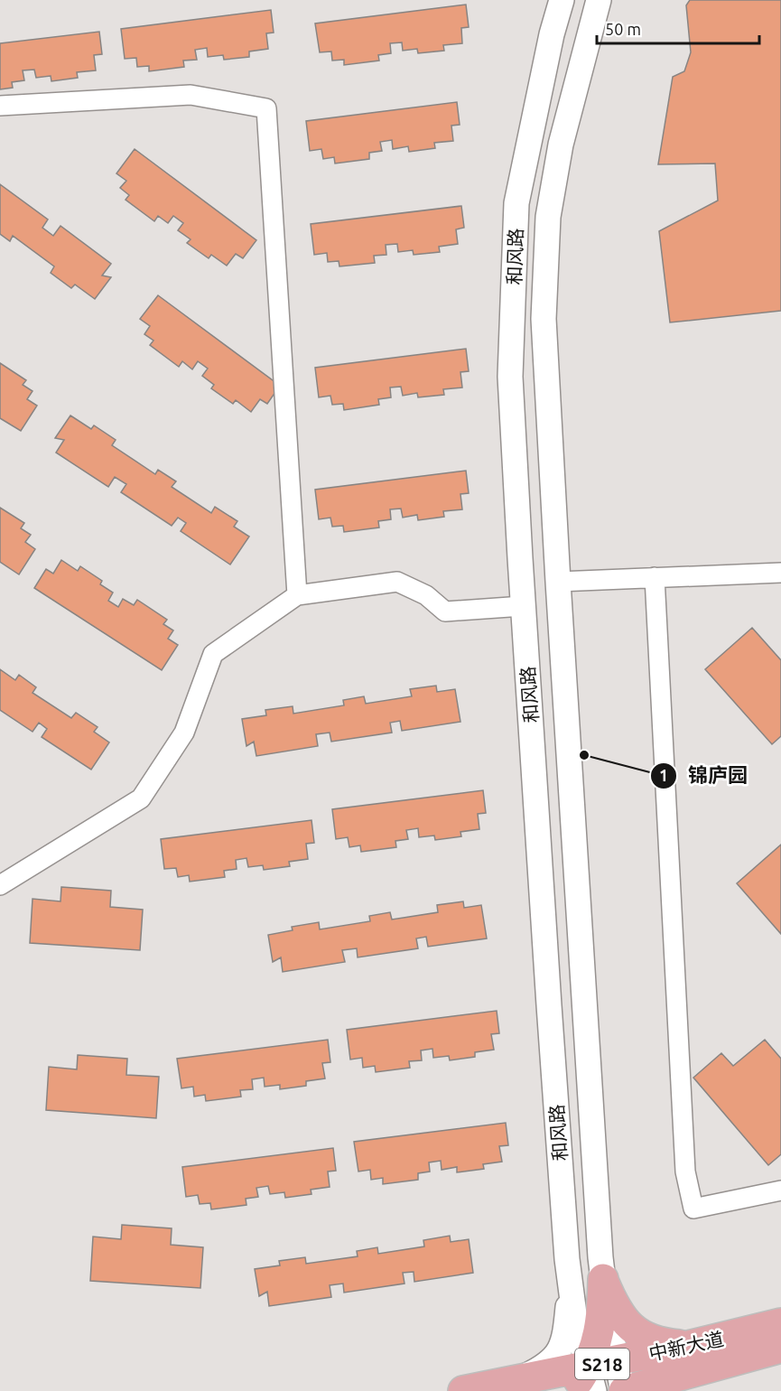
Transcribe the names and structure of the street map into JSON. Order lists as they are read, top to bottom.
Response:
{
  "streets": {
    "main road": ["中新大道", "S218"],
    "street": ["和风路"]
  },
  "crossings": [
    ["和风路", "中新大道"]
  ],
  "places": ["锦庐园"],
  "scale_bar": "50 m"
}
